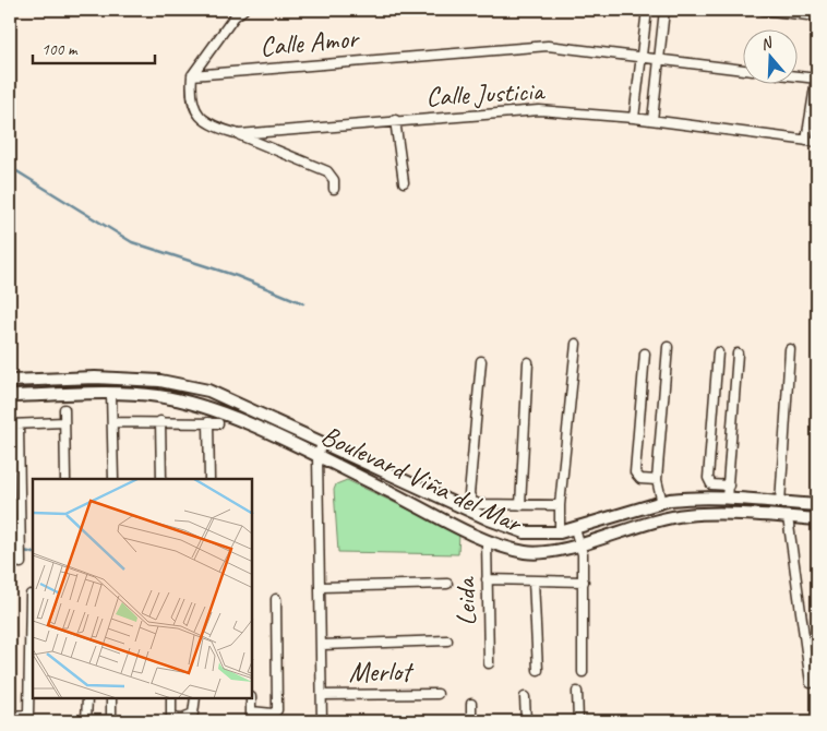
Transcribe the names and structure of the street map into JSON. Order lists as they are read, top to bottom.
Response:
{
  "streets": {
    "street": [
      "Calle Amor",
      "Calle Justicia",
      "Boulevard Viña del Mar",
      "Leida",
      "Merlot"
    ]
  },
  "crossings": [
    ["Calle Amor", "Calle Justicia"],
    ["Boulevard Viña del Mar", "Leida"]
  ],
  "scale_bar": "100 m",
  "north": "top"
}
